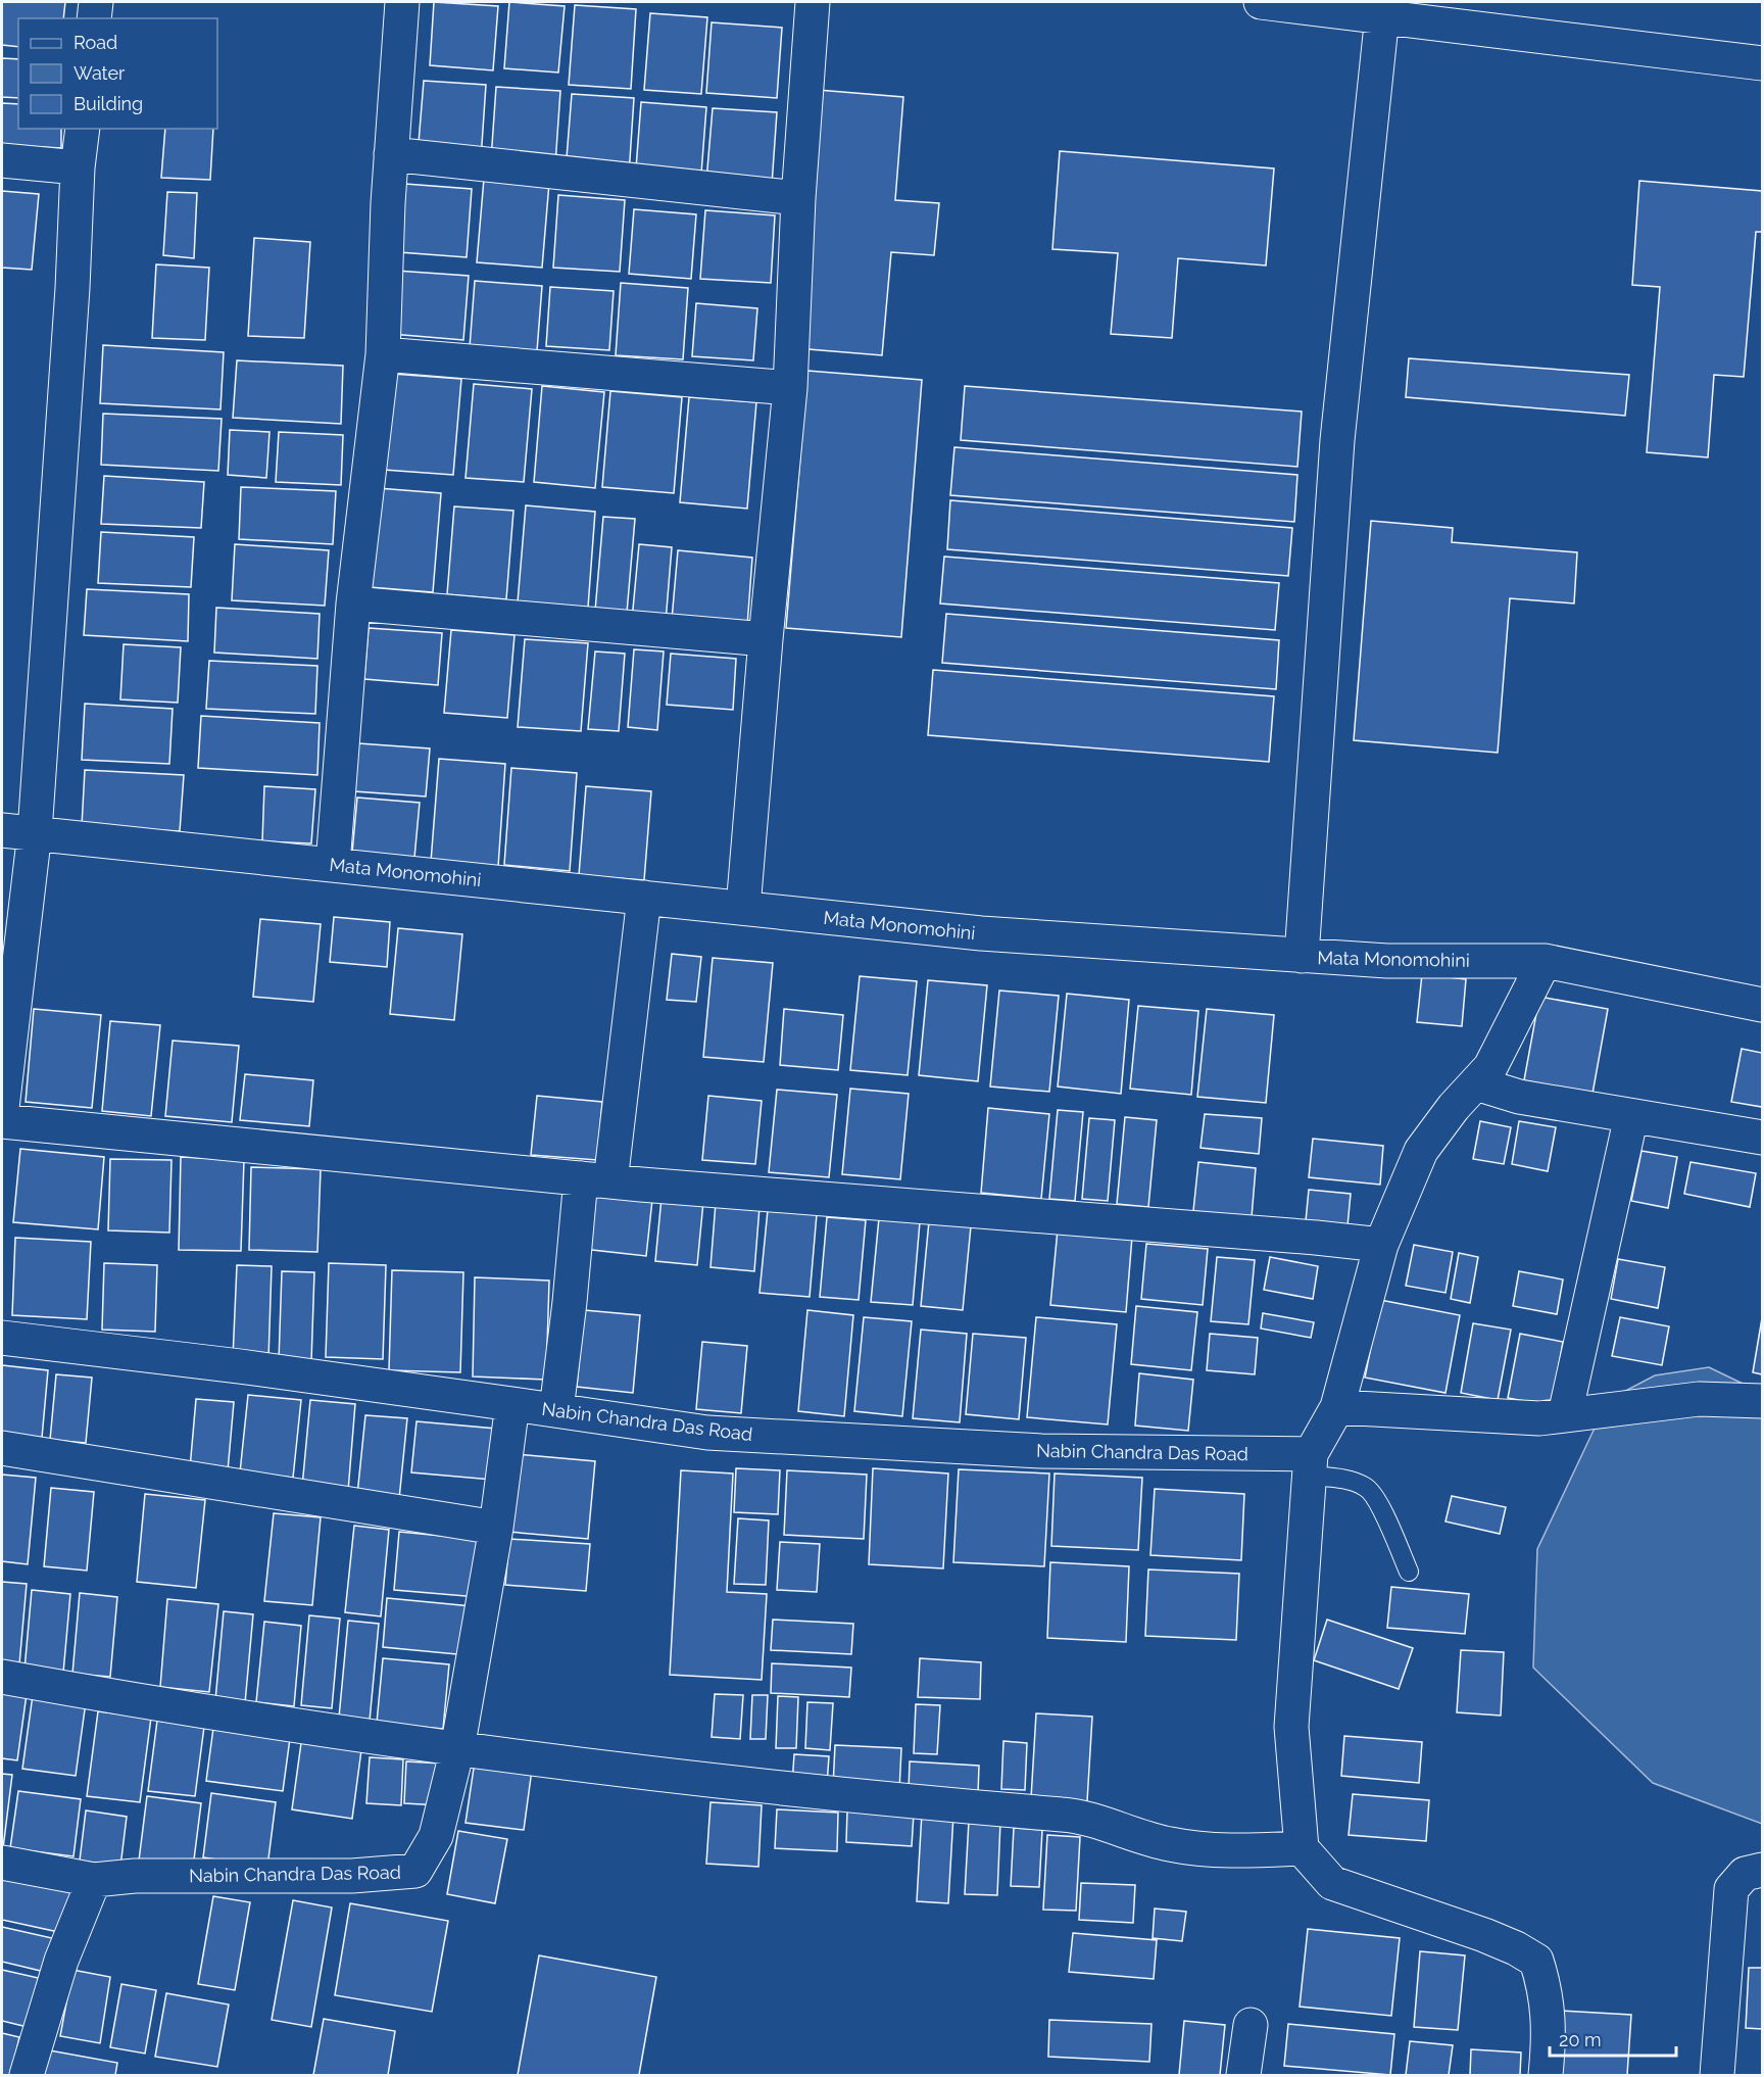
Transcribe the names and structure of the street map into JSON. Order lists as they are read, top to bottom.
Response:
{
  "streets": {
    "street": ["Mata Monomohini", "Nabin Chandra Das Road"]
  },
  "legend": ["Road", "Water", "Building"],
  "scale_bar": "20 m"
}
